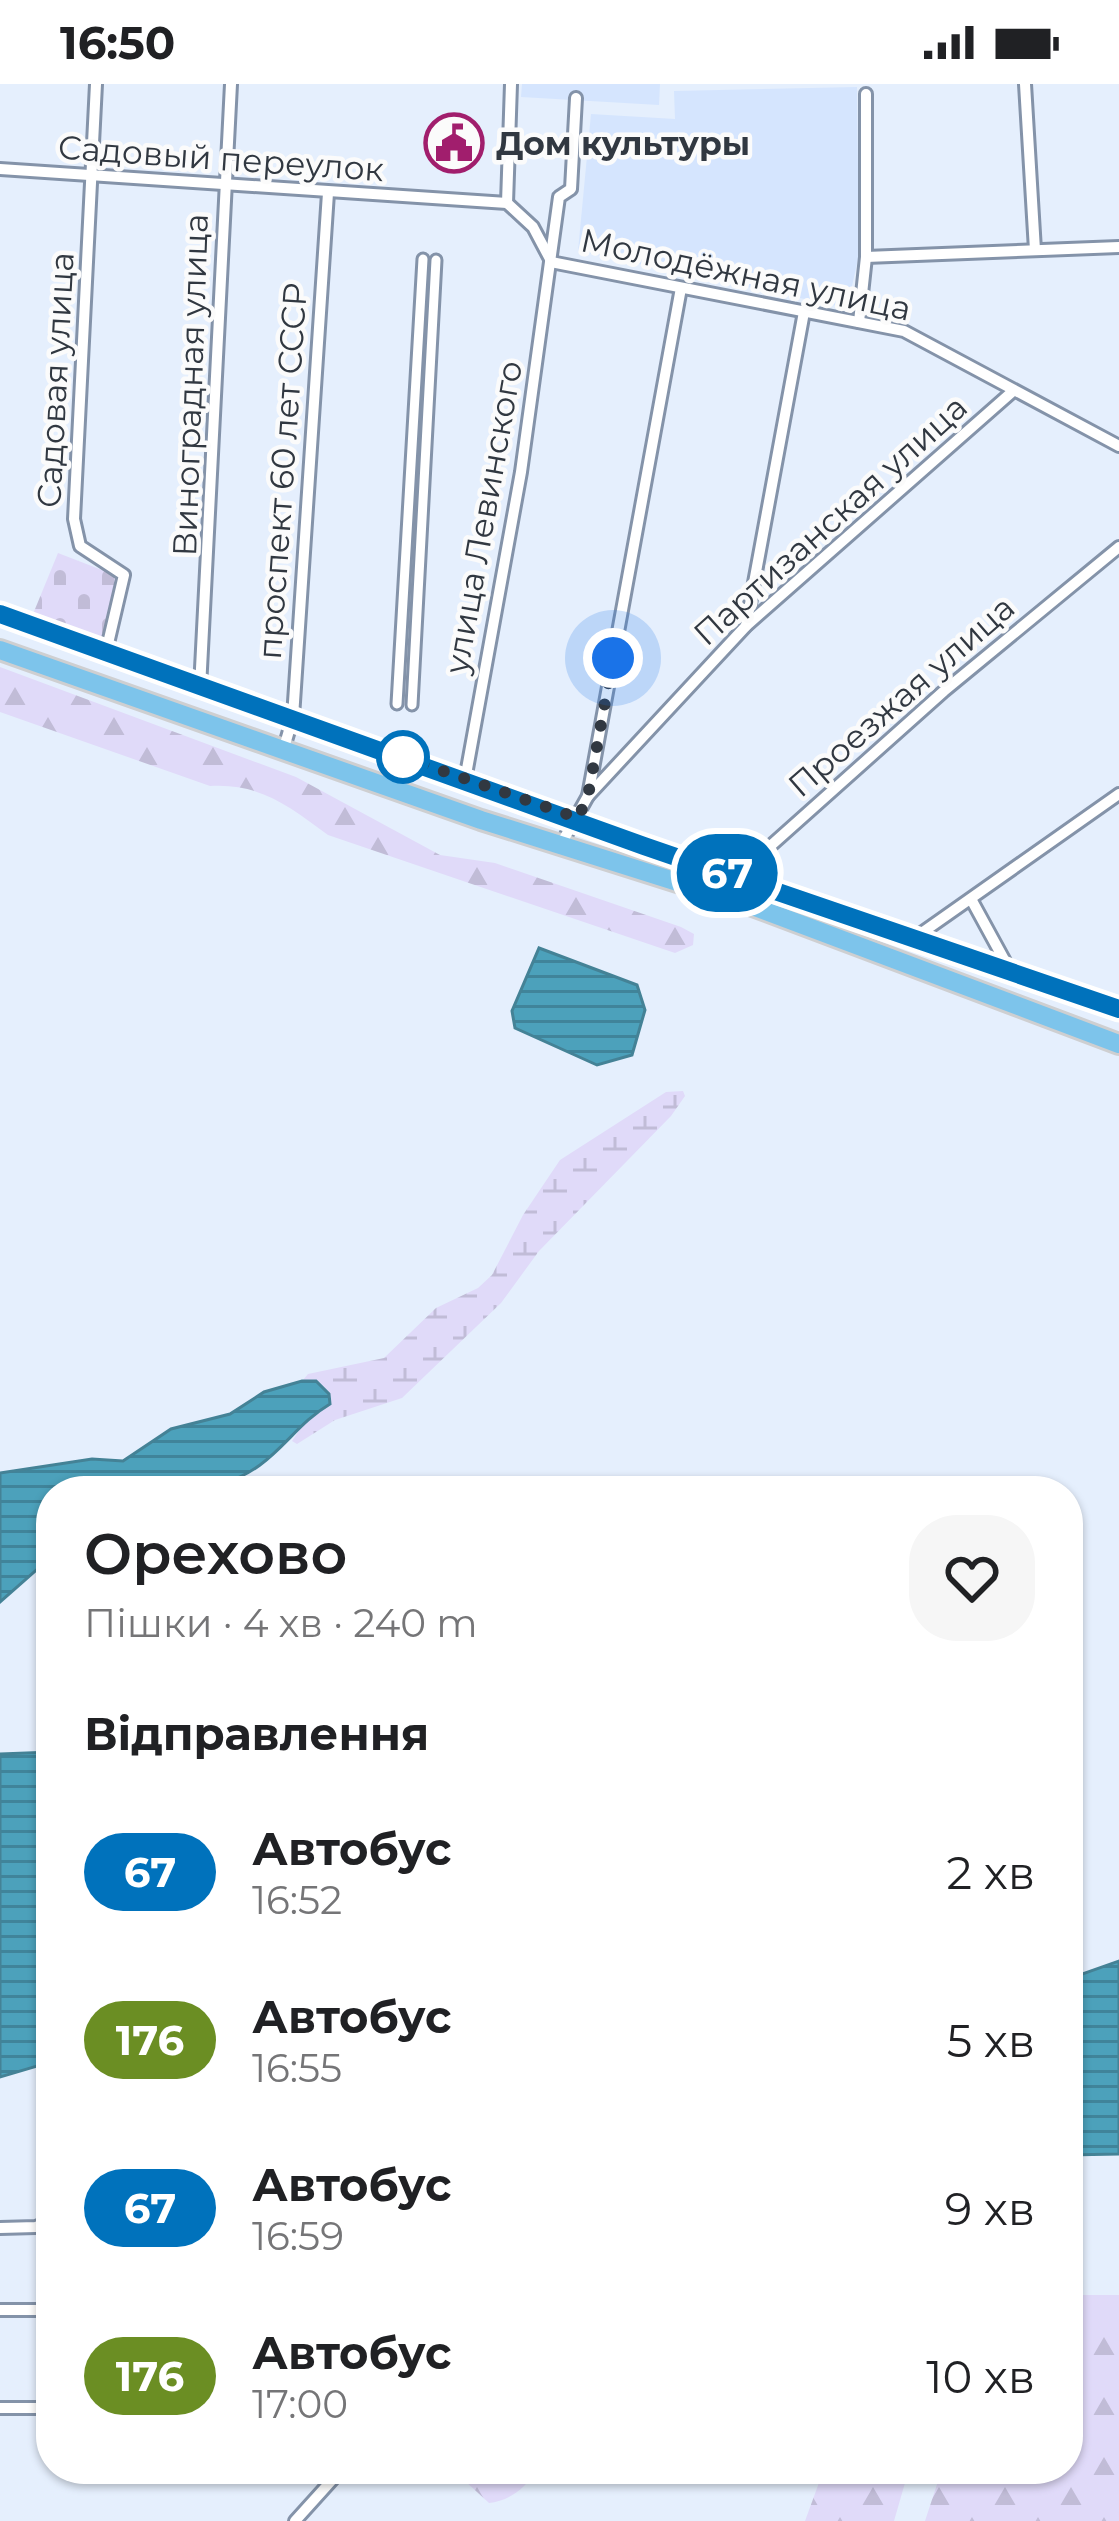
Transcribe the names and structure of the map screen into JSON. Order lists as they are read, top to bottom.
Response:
{
  "streets": {
    "street": [
      "Садовый переулок",
      "Молодёжная улица",
      "Садовая улица",
      "Виноградная улица",
      "проспект 60 лет СССР",
      "улица Левинского",
      "Партизанская улица",
      "Проезжая улица"
    ]
  },
  "crossings": [
    ["Садовый переулок", "Садовая улица"],
    ["Садовый переулок", "Виноградная улица"],
    ["Садовый переулок", "проспект 60 лет СССР"],
    ["Молодёжная улица", "улица Левинского"],
    ["Молодёжная улица", "Партизанская улица"]
  ],
  "places": {
    "public building": ["Дом культуры"]
  },
  "lines": ["bus line 67"],
  "page": {
    "status": "16:50",
    "on_map": "67",
    "heading": [
      ["Орехово", "Пішки · 4 хв · 240 m"],
      "Відправлення"
    ],
    "list": [
      {
        "mark": "67",
        "name": "Автобус",
        "note": "16:52",
        "value": "2 хв"
      },
      {
        "mark": "176",
        "name": "Автобус",
        "note": "16:55",
        "value": "5 хв"
      },
      {
        "mark": "67",
        "name": "Автобус",
        "note": "16:59",
        "value": "9 хв"
      },
      {
        "mark": "176",
        "name": "Автобус",
        "note": "17:00",
        "value": "10 хв"
      }
    ]
  }
}
